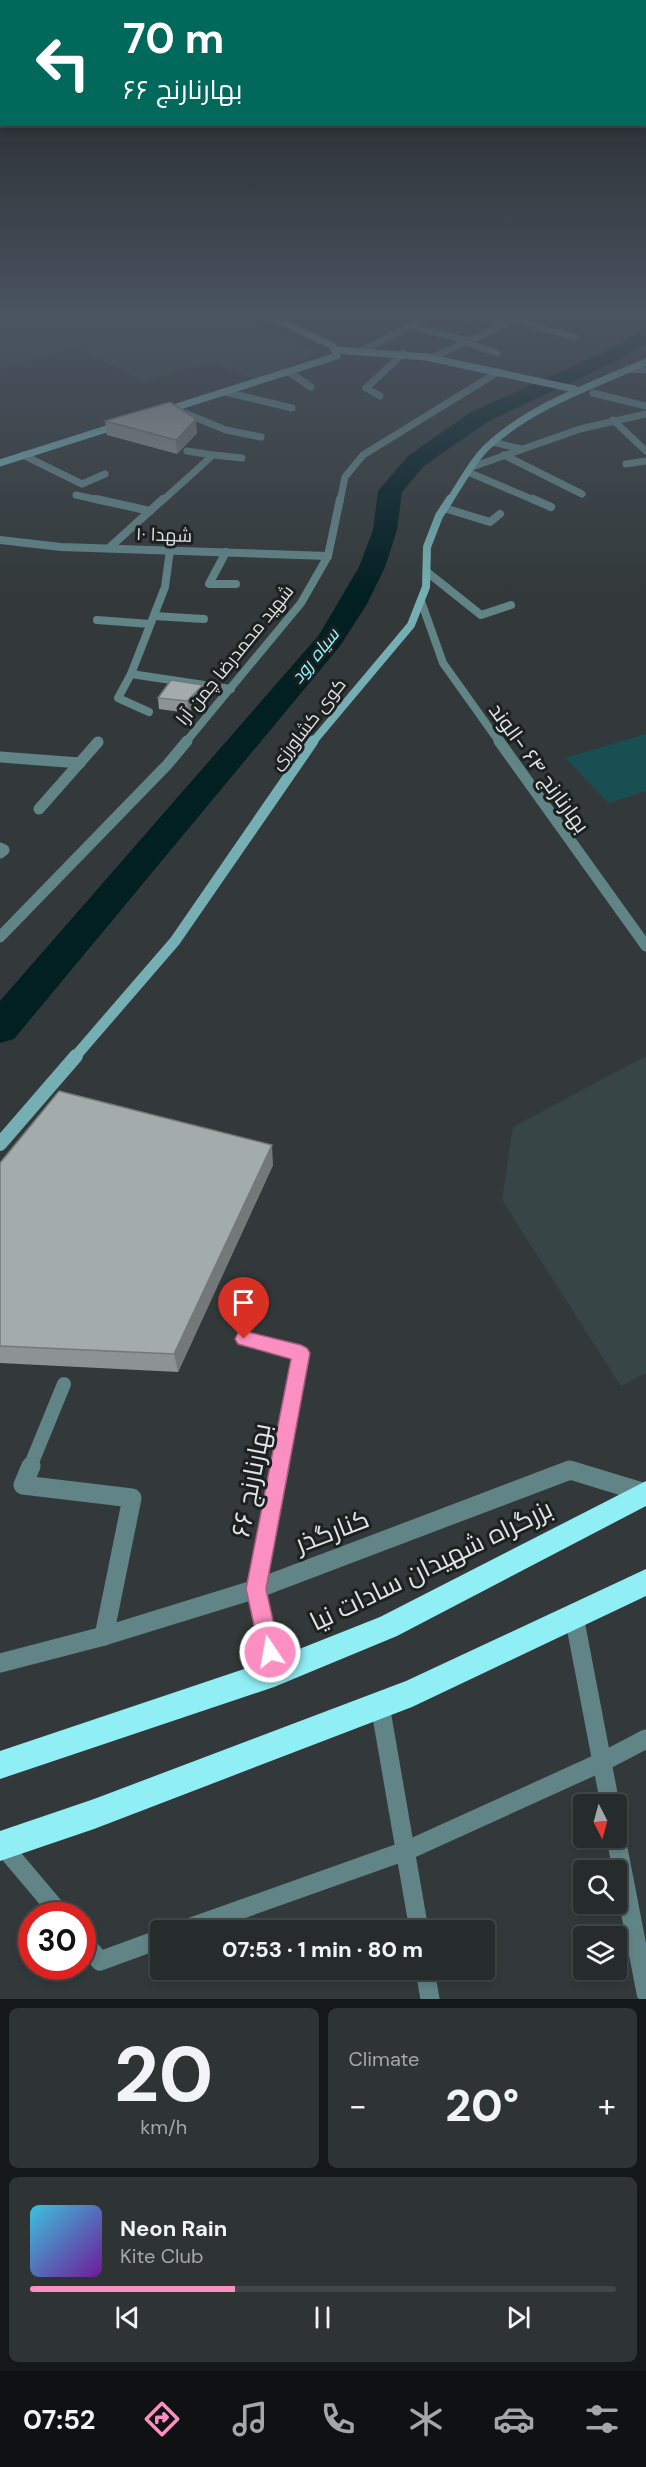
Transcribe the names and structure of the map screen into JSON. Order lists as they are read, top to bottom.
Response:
{
  "streets": {
    "highway": ["بزرگراه شهیدان سادات نیا"],
    "street": [
      "شهدا ۱۰",
      "شهید محمدرضا چمن آرا",
      "کوی کشاورزی",
      "بهارنارنج ۶۴ -الوند",
      "بهارنارنج ۶۶",
      "کنارگذر"
    ]
  },
  "crossings": [
    ["شهدا ۱۰", "شهید محمدرضا چمن آرا"],
    ["کوی کشاورزی", "بهارنارنج ۶۴ -الوند"],
    ["بهارنارنج ۶۶", "کنارگذر"],
    ["بهارنارنج ۶۶", "بزرگراه شهیدان سادات نیا"],
    ["کنارگذر", "بزرگراه شهیدان سادات نیا"]
  ],
  "water": ["سیاه رود"],
  "north": "bottom",
  "page": {
    "turn": ["70 m", "بهارنارنج ۶۶"],
    "limit": "30",
    "trip": "07:53 · 1 min · 80 m",
    "tile": [
      ["20", "km/h"],
      "Climate"
    ],
    "heat": ["−", "20°", "+"],
    "song": ["Neon Rain", "Kite Club"],
    "tabs": "07:52"
  }
}
